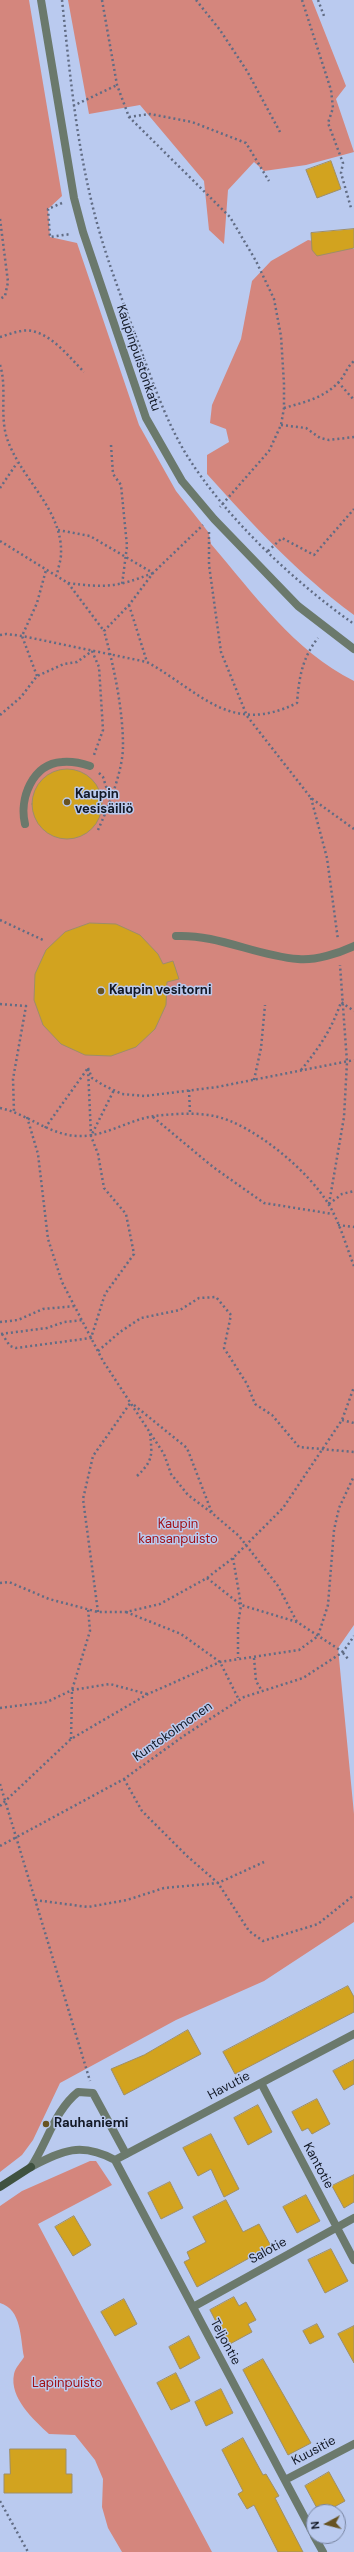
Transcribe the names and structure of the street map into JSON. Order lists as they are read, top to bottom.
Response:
{
  "streets": {
    "street": [
      "Kaupinpuistonkatu",
      "Havutie",
      "Kantotie",
      "Salotie",
      "Teljontie",
      "Kuusitie"
    ],
    "path": ["Kuntokolmonen"]
  },
  "crossings": [
    ["Havutie", "Kantotie"],
    ["Havutie", "Teljontie"],
    ["Kantotie", "Salotie"],
    ["Salotie", "Teljontie"],
    ["Teljontie", "Kuusitie"]
  ],
  "parks": ["Kaupin kansanpuisto", "Lapinpuisto"],
  "places": ["Kaupin vesisäiliö", "Kaupin vesitorni", "Rauhaniemi"],
  "north": "left"
}
